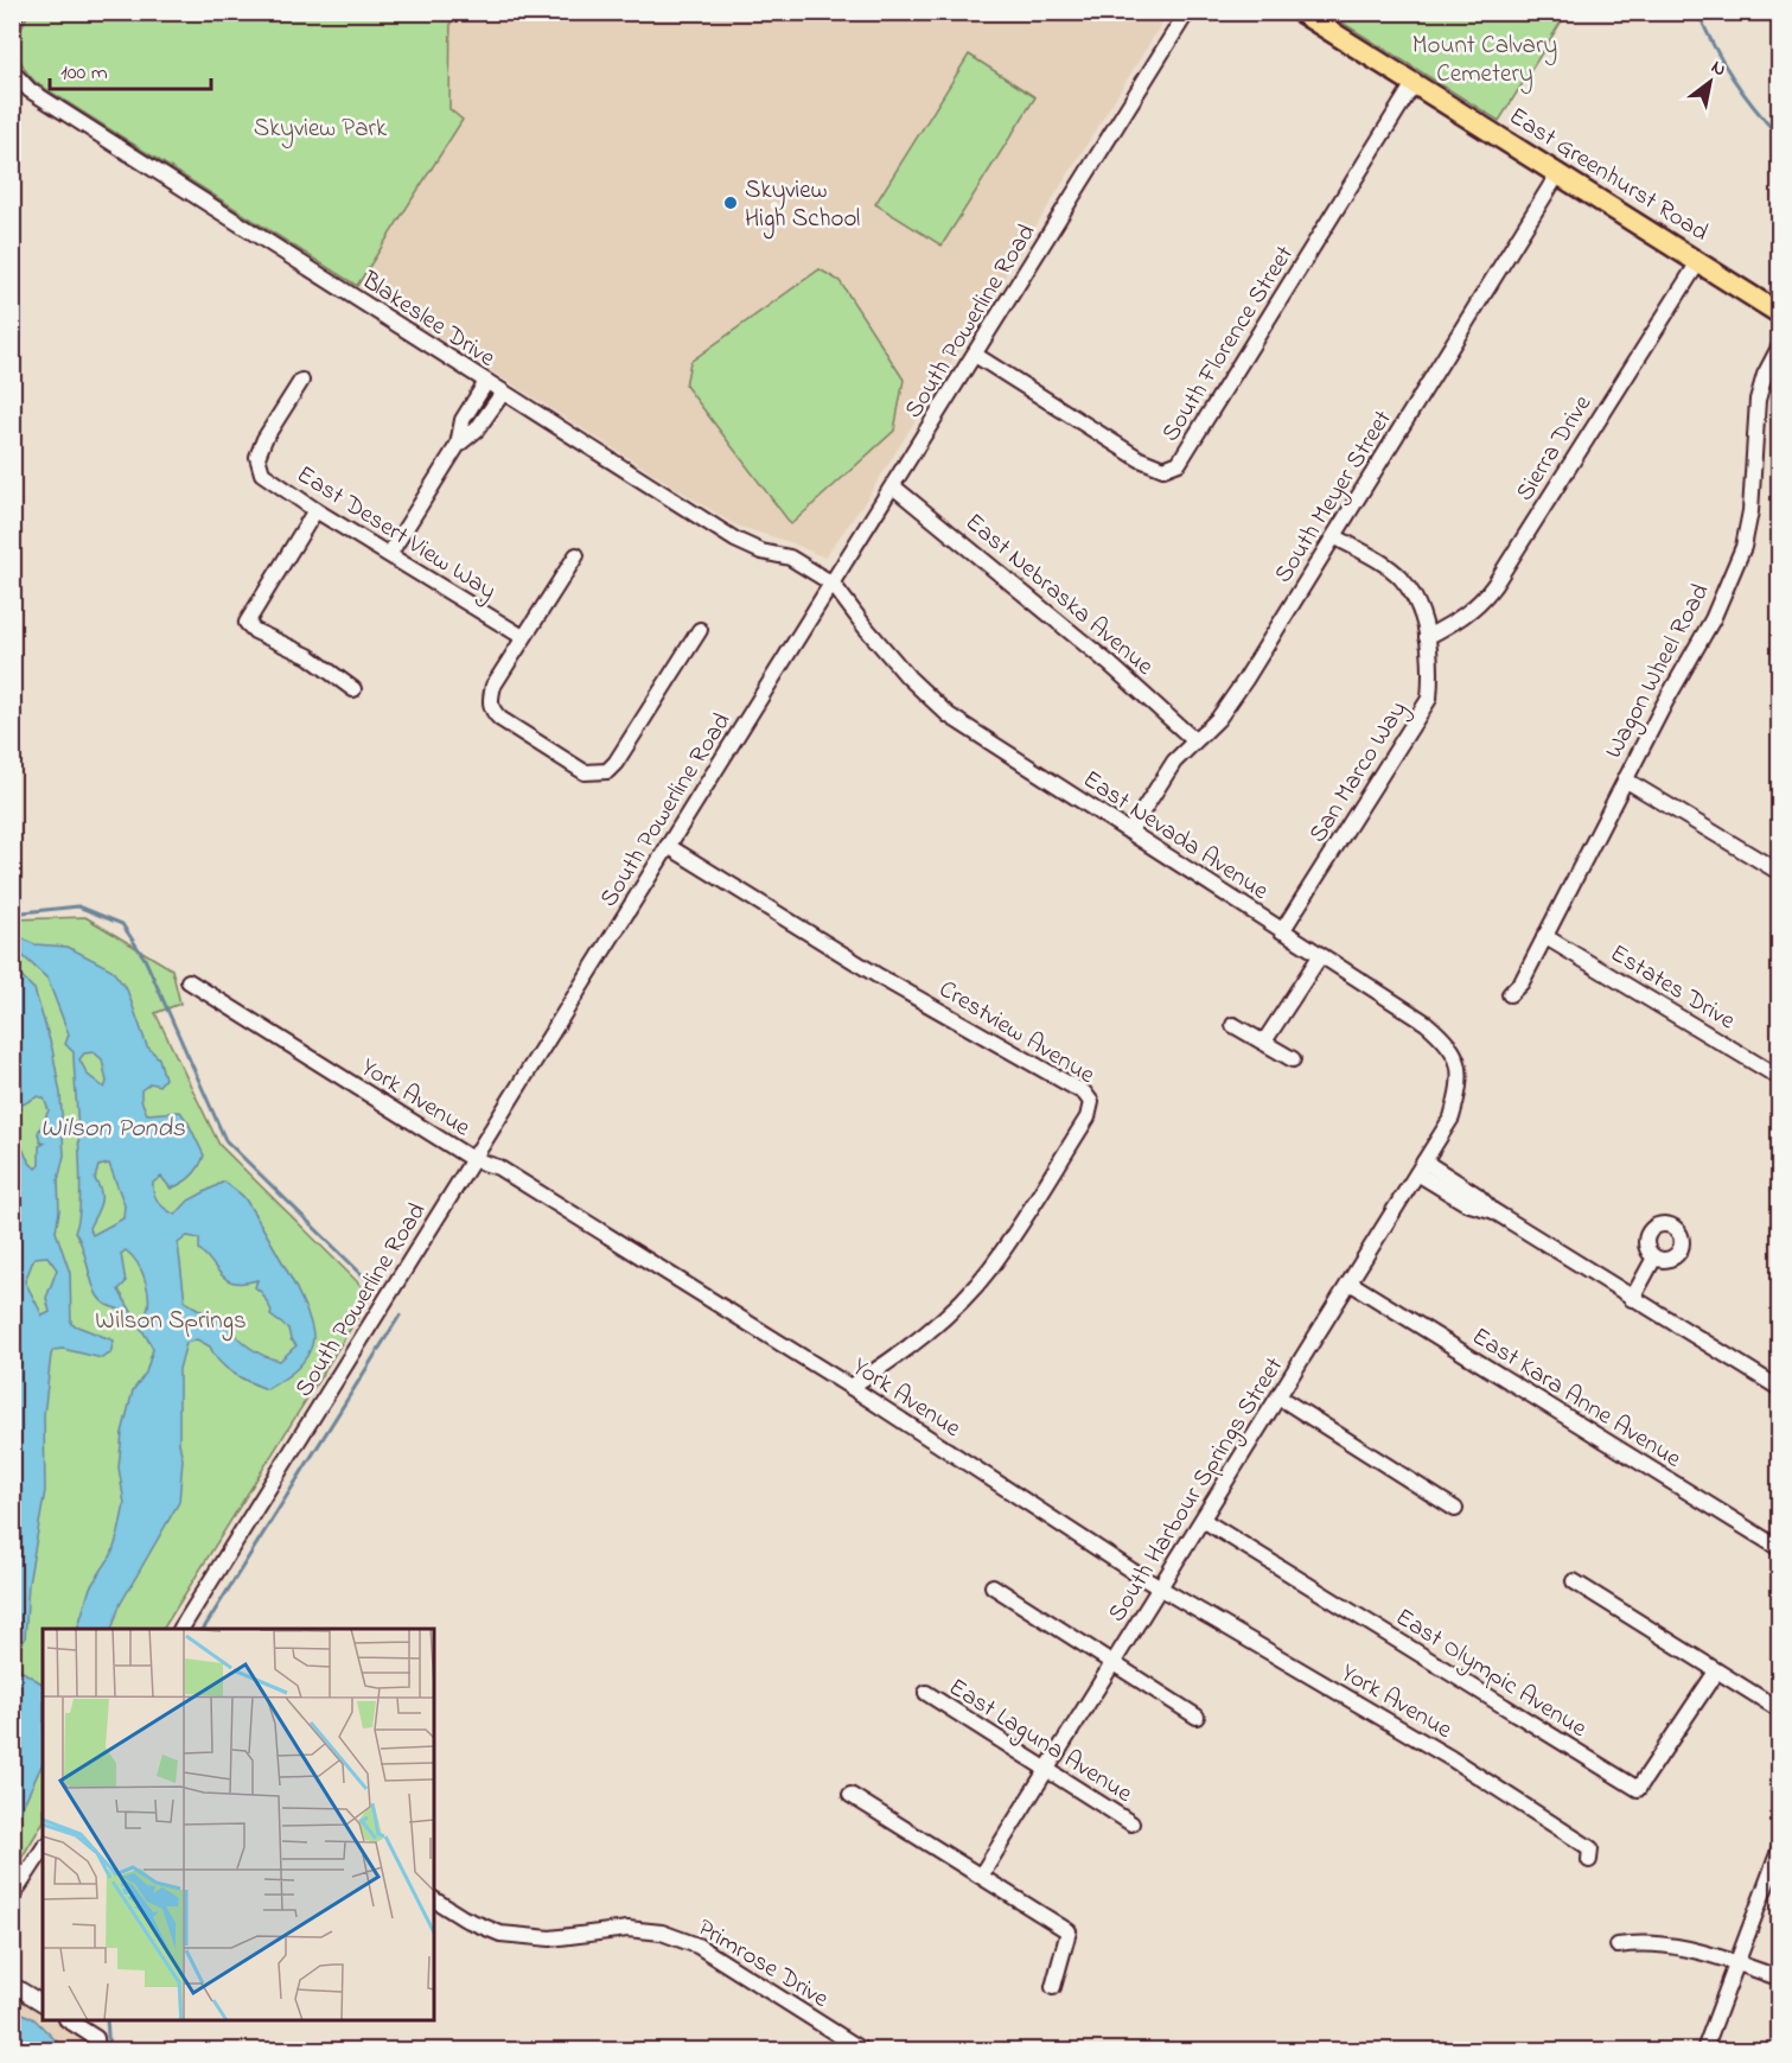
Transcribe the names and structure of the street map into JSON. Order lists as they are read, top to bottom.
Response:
{
  "streets": {
    "main road": ["East Greenhurst Road"],
    "street": [
      "Blakeslee Drive",
      "South Powerline Road",
      "South Florence Street",
      "Sierra Drive",
      "South Meyer Street",
      "East Desert View Way",
      "East Nebraska Avenue",
      "Wagon Wheel Road",
      "San Marco Way",
      "East Nevada Avenue",
      "Estates Drive",
      "Crestview Avenue",
      "York Avenue",
      "East Kara Anne Avenue",
      "South Harbour Springs Street",
      "East Olympic Avenue",
      "East Laguna Avenue",
      "Primrose Drive"
    ]
  },
  "crossings": [
    ["East Greenhurst Road", "South Florence Street"],
    ["East Greenhurst Road", "Sierra Drive"],
    ["East Greenhurst Road", "South Meyer Street"],
    ["Blakeslee Drive", "South Powerline Road"],
    ["Blakeslee Drive", "East Nevada Avenue"],
    ["South Powerline Road", "South Florence Street"],
    ["South Powerline Road", "East Nebraska Avenue"],
    ["South Powerline Road", "East Nevada Avenue"],
    ["South Powerline Road", "Crestview Avenue"],
    ["South Powerline Road", "York Avenue"],
    ["Sierra Drive", "San Marco Way"],
    ["South Meyer Street", "East Nebraska Avenue"],
    ["South Meyer Street", "San Marco Way"],
    ["South Meyer Street", "East Nevada Avenue"],
    ["Wagon Wheel Road", "Estates Drive"],
    ["San Marco Way", "East Nevada Avenue"],
    ["East Nevada Avenue", "South Harbour Springs Street"],
    ["Crestview Avenue", "York Avenue"],
    ["York Avenue", "South Harbour Springs Street"],
    ["East Kara Anne Avenue", "South Harbour Springs Street"],
    ["South Harbour Springs Street", "East Olympic Avenue"],
    ["South Harbour Springs Street", "East Laguna Avenue"]
  ],
  "water": ["Wilson Ponds"],
  "parks": ["Mount Calvary Cemetery", "Skyview Park", "Wilson Springs"],
  "places": ["Skyview High School"],
  "scale_bar": "100 m",
  "north": "top right"
}
